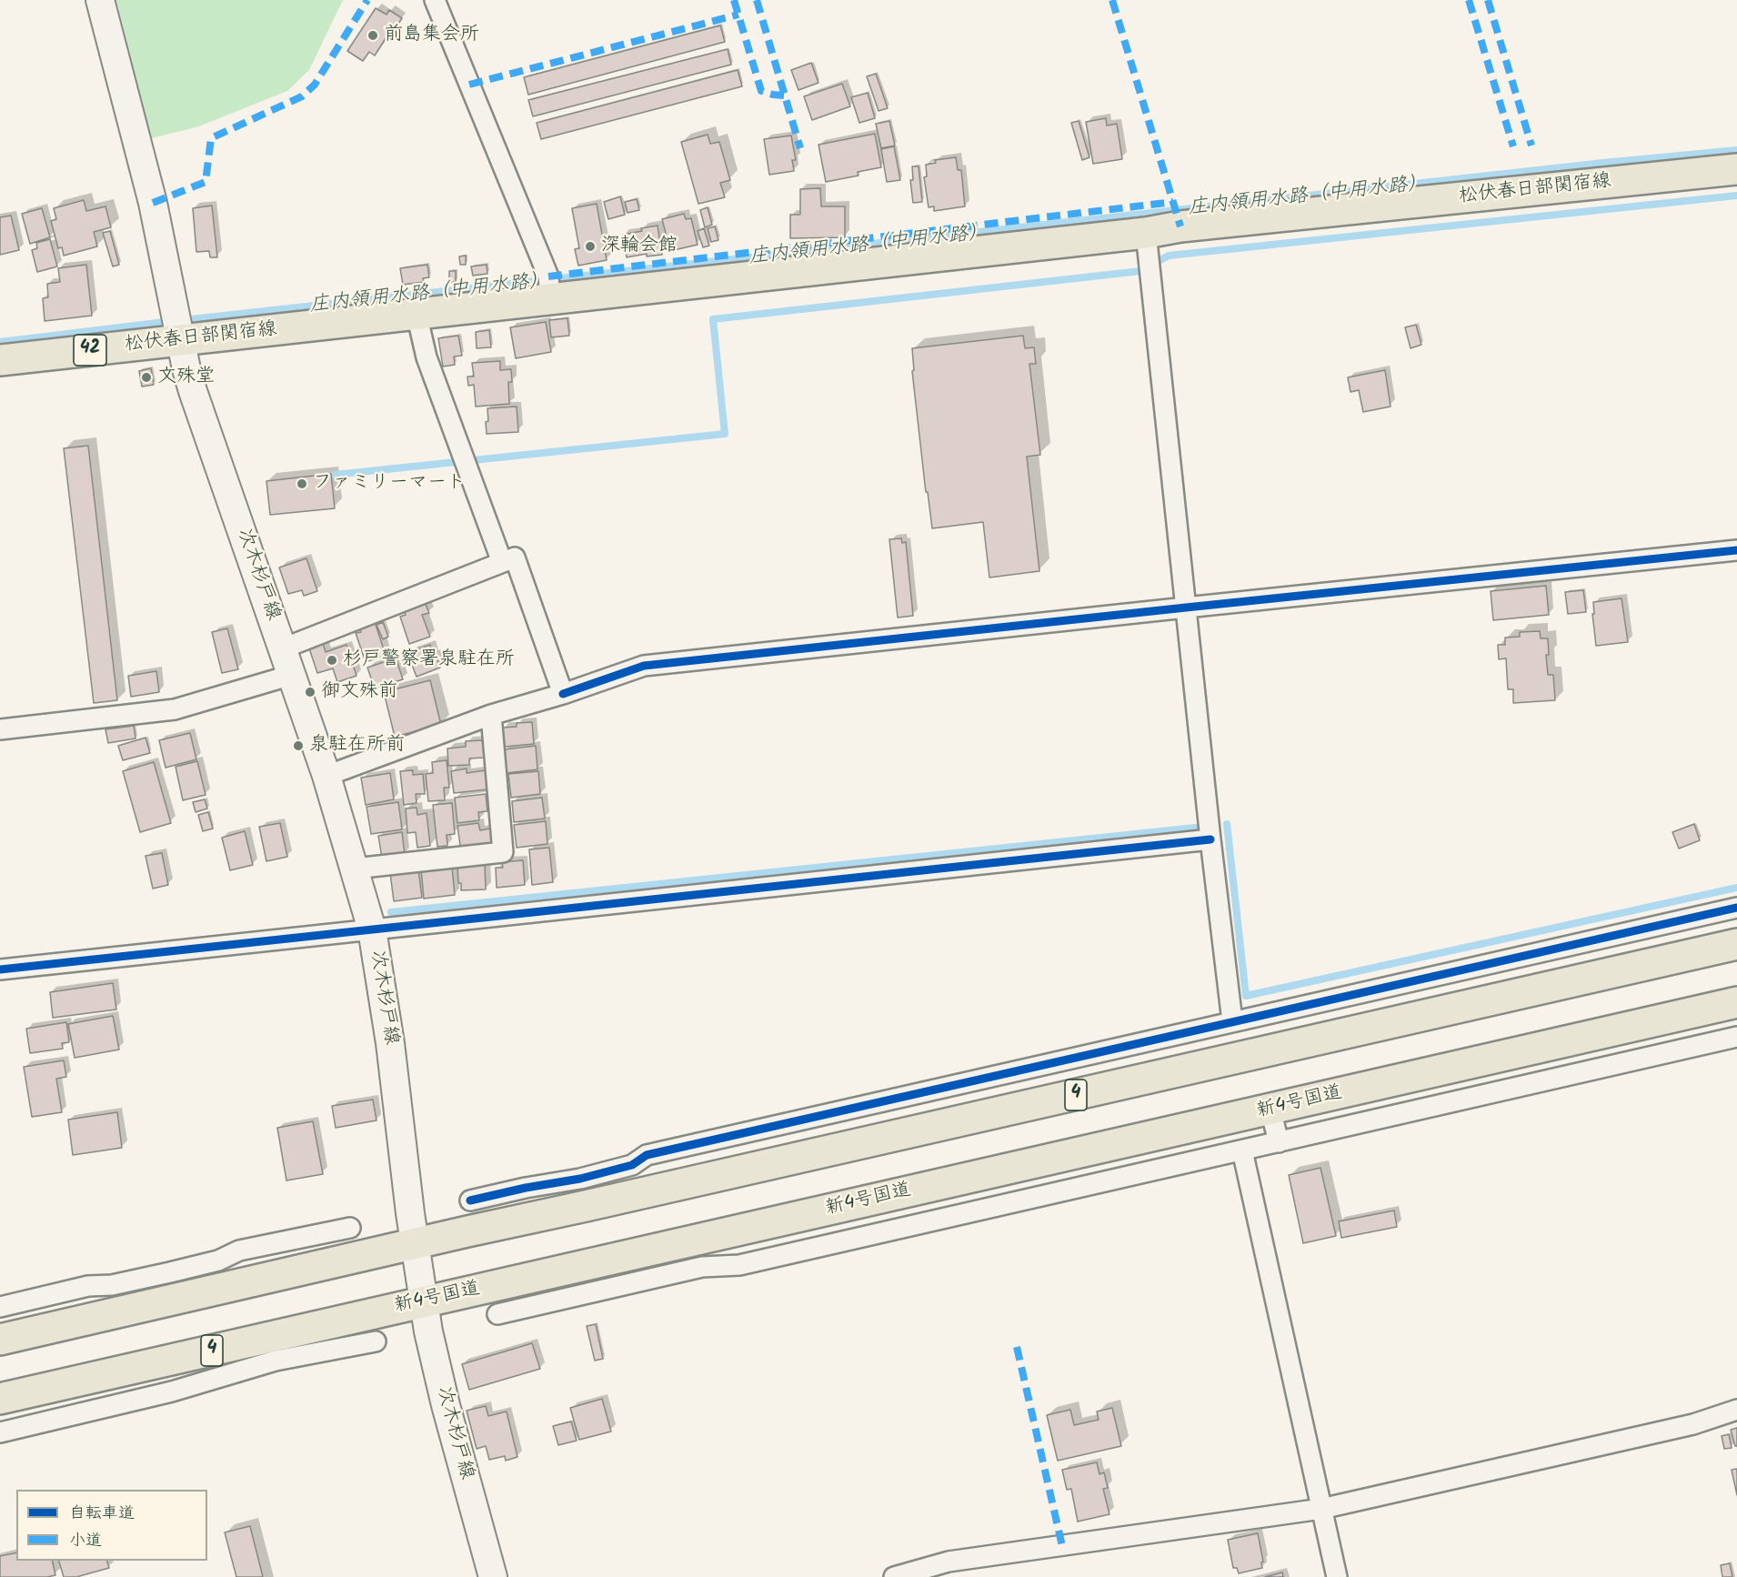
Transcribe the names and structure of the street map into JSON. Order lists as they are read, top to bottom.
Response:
{
  "streets": {
    "main road": [
      "松伏春日部関宿線",
      "42",
      "次木杉戸線",
      "4",
      "新4号国道"
    ]
  },
  "crossings": [
    ["松伏春日部関宿線", "次木杉戸線"],
    ["次木杉戸線", "4"],
    ["次木杉戸線", "新4号国道"]
  ],
  "water": ["庄内領用水路（中用水路）"],
  "places": [
    "前島集会所",
    "深輪会館",
    "文殊堂",
    "ファミリーマート",
    "杉戸警察署泉駐在所",
    "御文殊前",
    "泉駐在所前"
  ],
  "legend": ["自転車道", "小道"]
}
